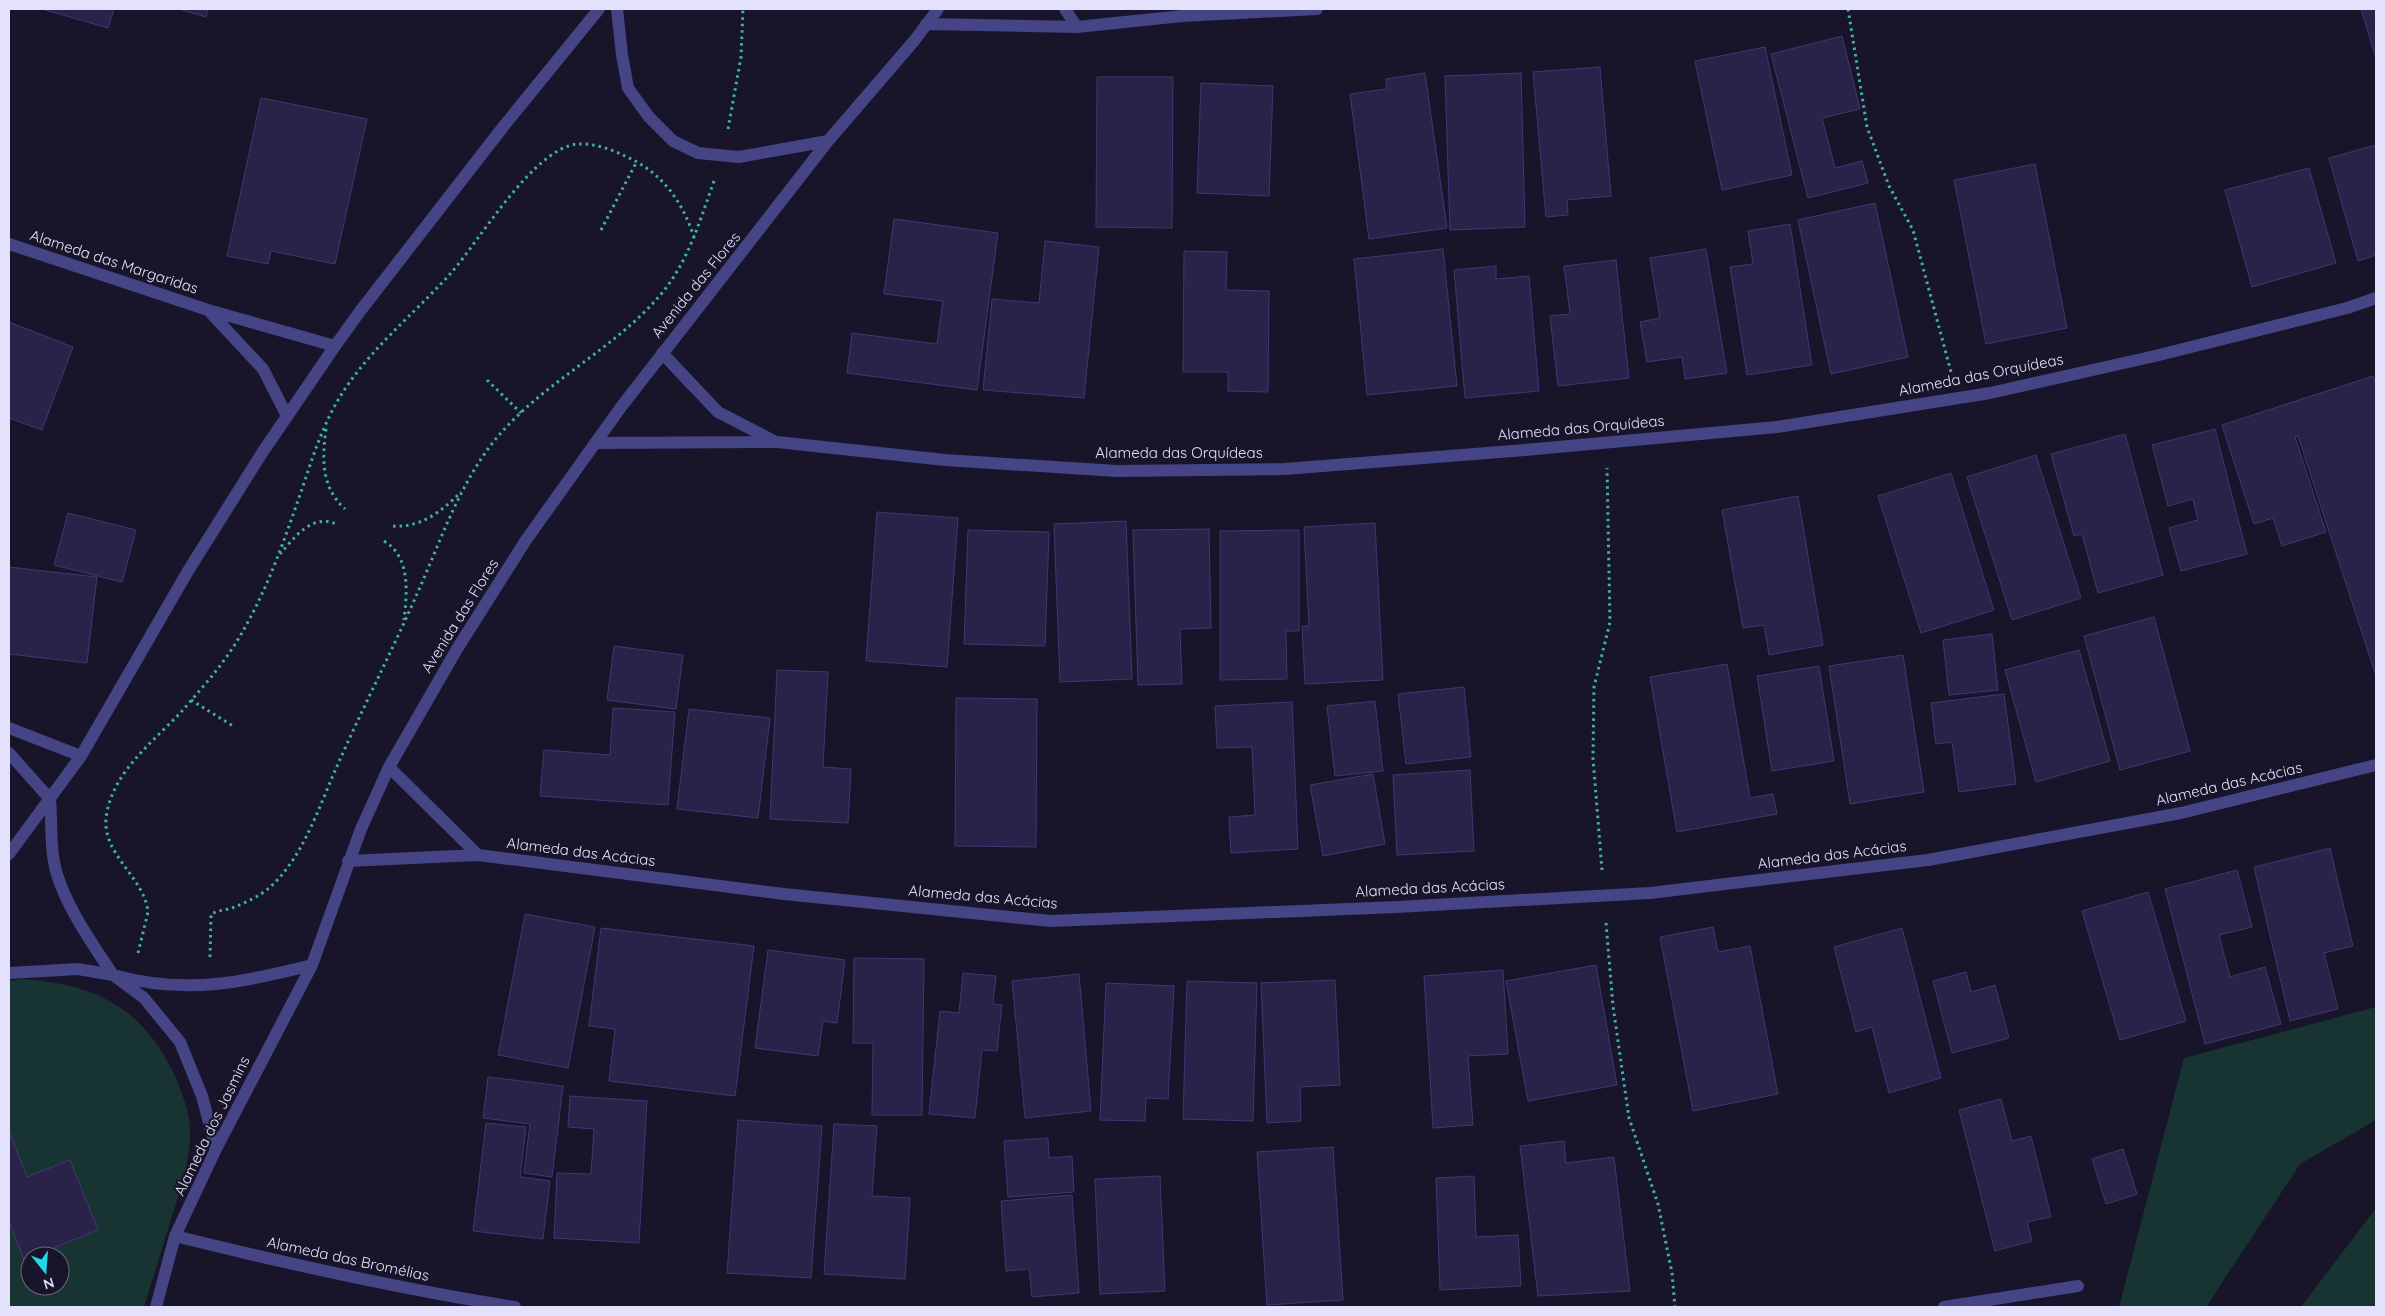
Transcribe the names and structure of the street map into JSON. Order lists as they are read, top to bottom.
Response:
{
  "streets": {
    "street": [
      "Alameda das Margaridas",
      "Avenida das Flores",
      "Alameda das Orquídeas",
      "Alameda das Acácias",
      "Alameda dos Jasmins",
      "Alameda das Bromélias"
    ]
  },
  "crossings": [
    ["Avenida das Flores", "Alameda das Orquídeas"],
    ["Avenida das Flores", "Alameda das Acácias"],
    ["Avenida das Flores", "Alameda dos Jasmins"],
    ["Alameda dos Jasmins", "Alameda das Bromélias"]
  ],
  "north": "bottom"
}
